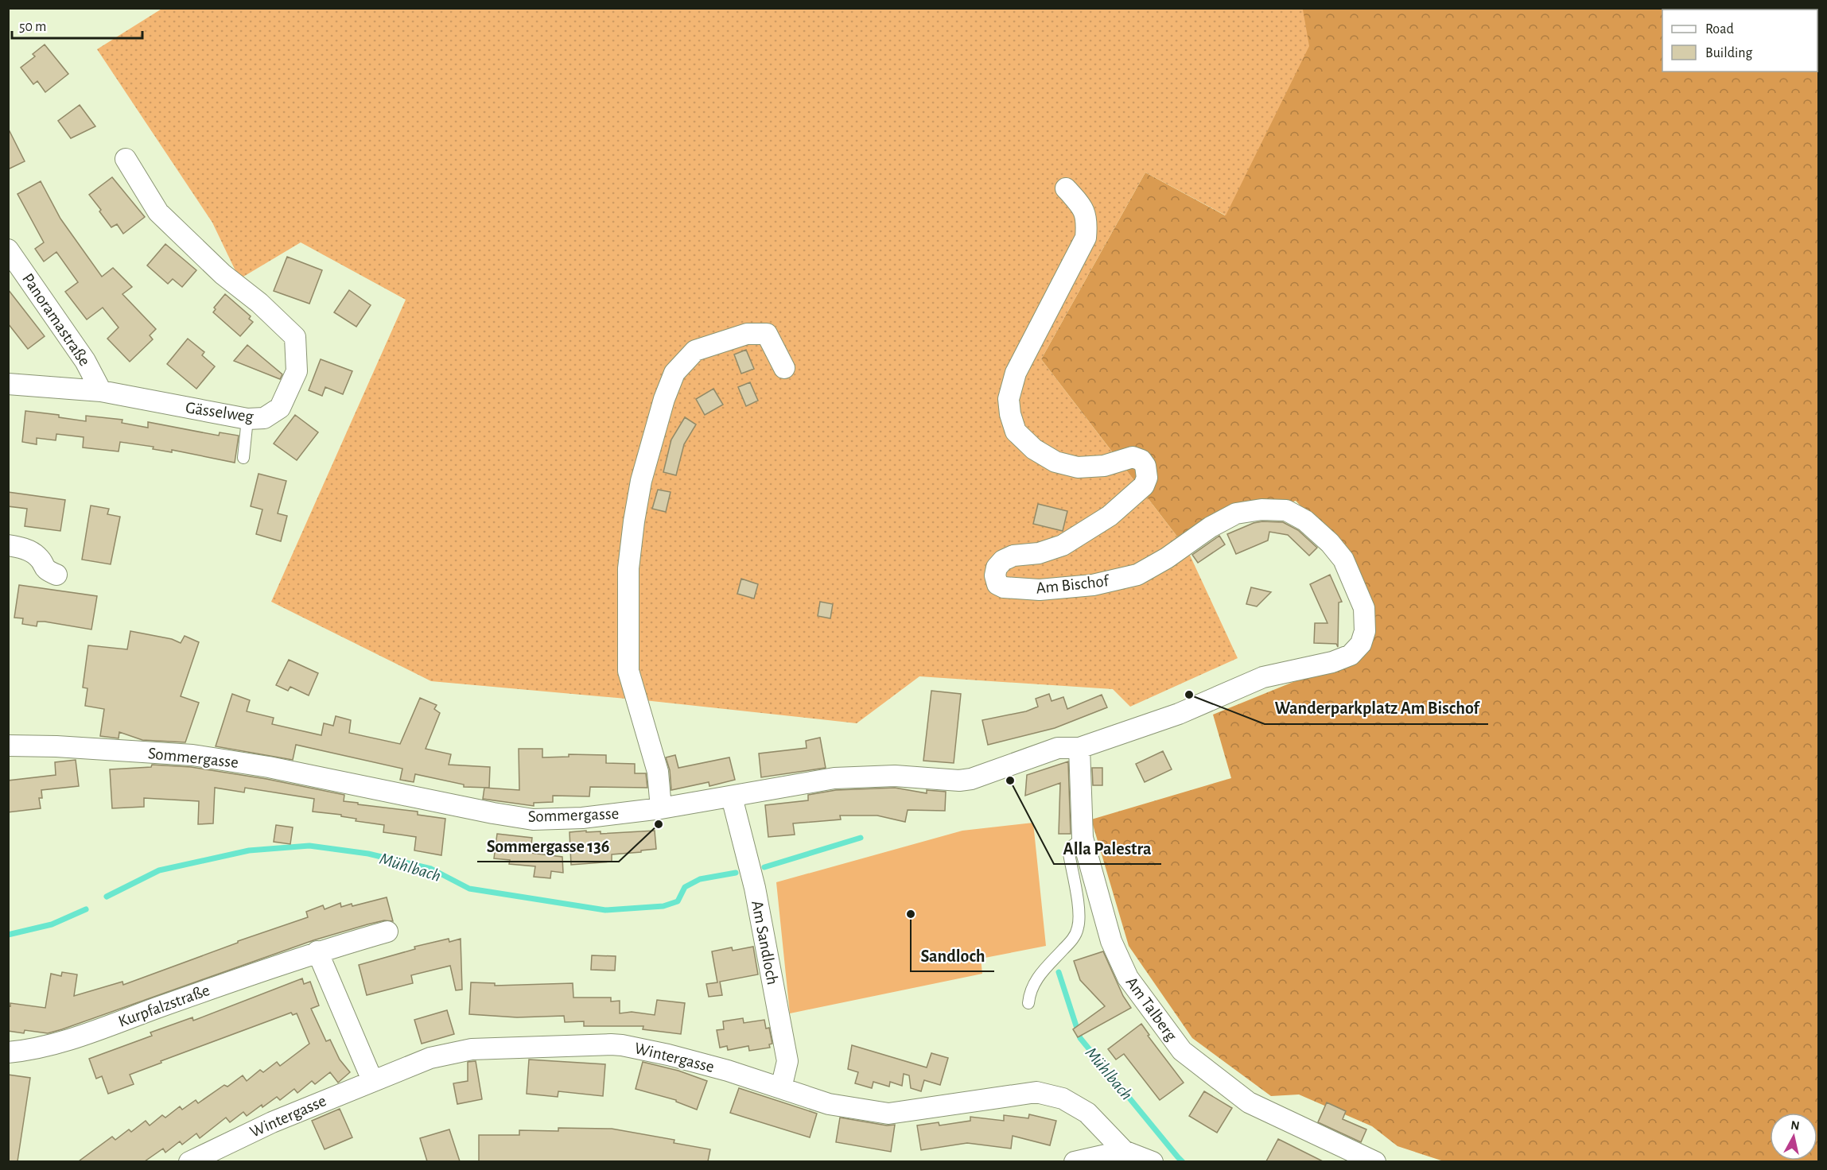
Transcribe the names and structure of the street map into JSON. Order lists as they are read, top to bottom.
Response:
{
  "streets": {
    "street": [
      "Panoramastraße",
      "Gässelweg",
      "Am Bischof",
      "Sommergasse",
      "Am Sandloch",
      "Kurpfalzstraße",
      "Am Talberg",
      "Wintergasse"
    ]
  },
  "crossings": [
    ["Panoramastraße", "Gässelweg"],
    ["Am Bischof", "Sommergasse"],
    ["Am Bischof", "Am Talberg"],
    ["Sommergasse", "Am Sandloch"],
    ["Sommergasse", "Am Talberg"],
    ["Am Sandloch", "Wintergasse"]
  ],
  "water": ["Mühlbach"],
  "places": [
    "Wanderparkplatz Am Bischof",
    "Alla Palestra",
    "Sommergasse 136",
    "Sandloch"
  ],
  "legend": ["Road", "Building"],
  "scale_bar": "50 m",
  "north": "top"
}
